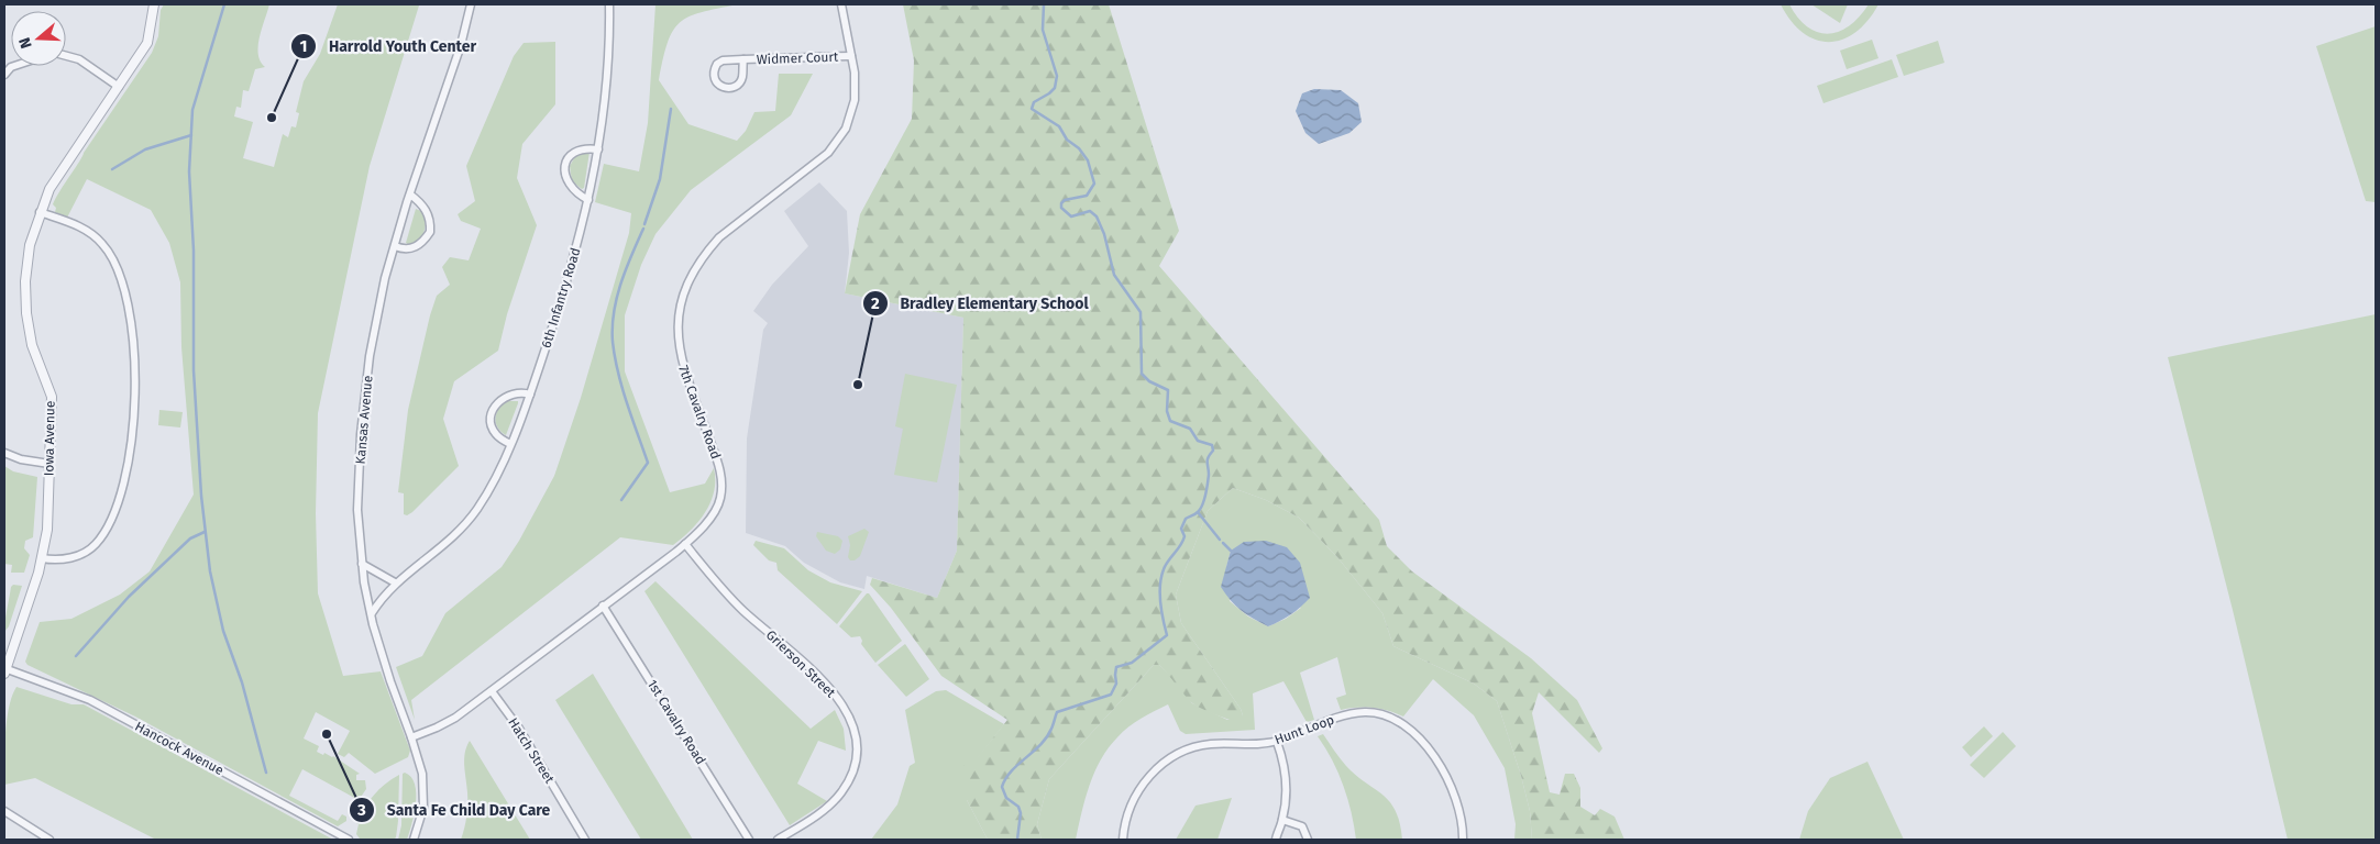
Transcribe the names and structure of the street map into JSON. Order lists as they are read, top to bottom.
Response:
{
  "streets": {
    "street": [
      "Widmer Court",
      "6th Infantry Road",
      "7th Cavalry Road",
      "Kansas Avenue",
      "Iowa Avenue",
      "Grierson Street",
      "1st Cavalry Road",
      "Hunt Loop",
      "Hancock Avenue",
      "Hatch Street"
    ]
  },
  "crossings": [
    ["Widmer Court", "7th Cavalry Road"],
    ["6th Infantry Road", "Kansas Avenue"],
    ["7th Cavalry Road", "Kansas Avenue"],
    ["7th Cavalry Road", "Grierson Street"],
    ["7th Cavalry Road", "1st Cavalry Road"],
    ["7th Cavalry Road", "Hatch Street"],
    ["Iowa Avenue", "Hancock Avenue"]
  ],
  "places": ["Harrold Youth Center", "Bradley Elementary School", "Santa Fe Child Day Care"],
  "north": "left"
}
